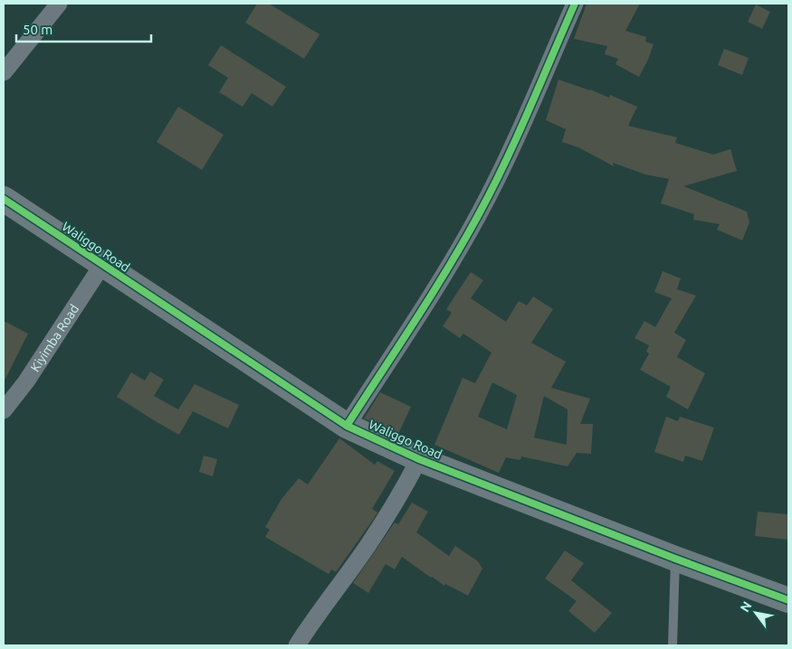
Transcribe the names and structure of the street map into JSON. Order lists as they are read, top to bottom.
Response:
{
  "streets": {
    "street": ["Waliggo Road", "Kiyimba Road"]
  },
  "crossings": [
    ["Waliggo Road", "Kiyimba Road"]
  ],
  "scale_bar": "50 m",
  "north": "top left"
}
